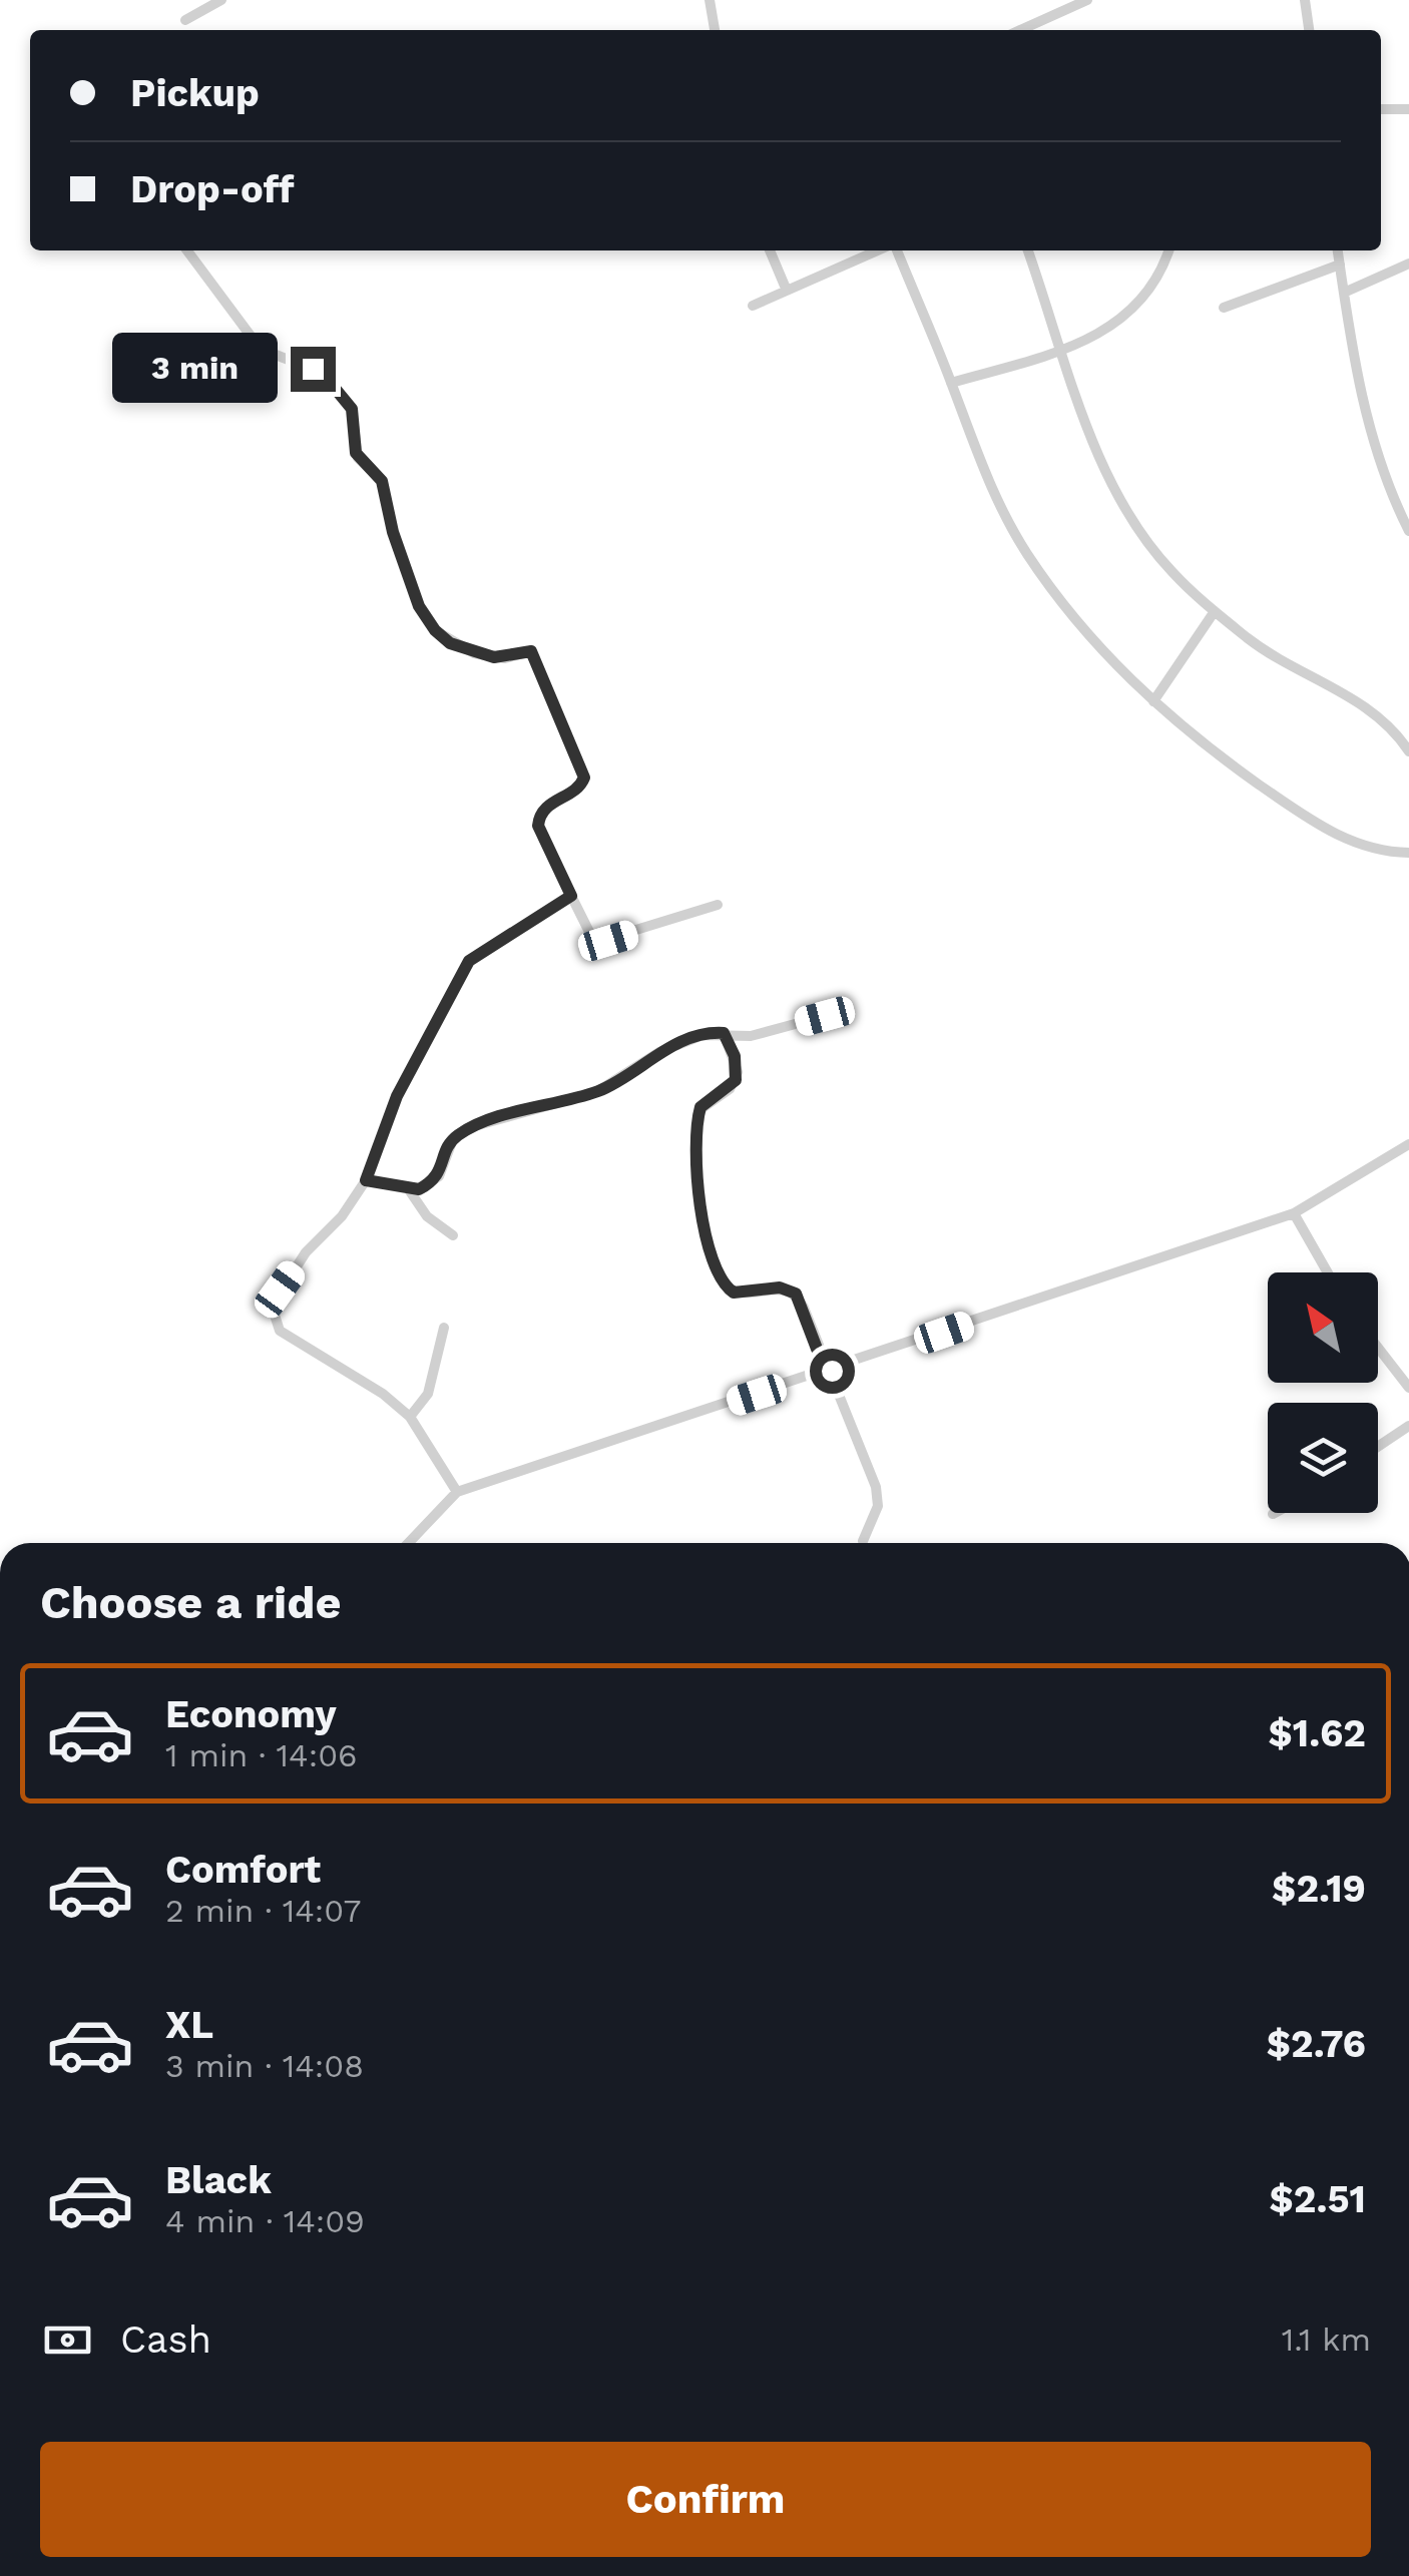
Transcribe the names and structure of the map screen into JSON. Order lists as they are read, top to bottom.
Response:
{
  "north": "top left",
  "page": {
    "banner": ["Pickup", "Drop-off"],
    "bubble": "3 min",
    "heading": "Choose a ride",
    "list": [
      {
        "name": "Economy",
        "note": "1 min · 14:06",
        "value": "$1.62"
      },
      {
        "name": "Comfort",
        "note": "2 min · 14:07",
        "value": "$2.19"
      },
      {
        "name": "XL",
        "note": "3 min · 14:08",
        "value": "$2.76"
      },
      {
        "name": "Black",
        "note": "4 min · 14:09",
        "value": "$2.51"
      }
    ],
    "pay": ["Cash", "1.1 km"],
    "buttons": "Confirm"
  }
}
